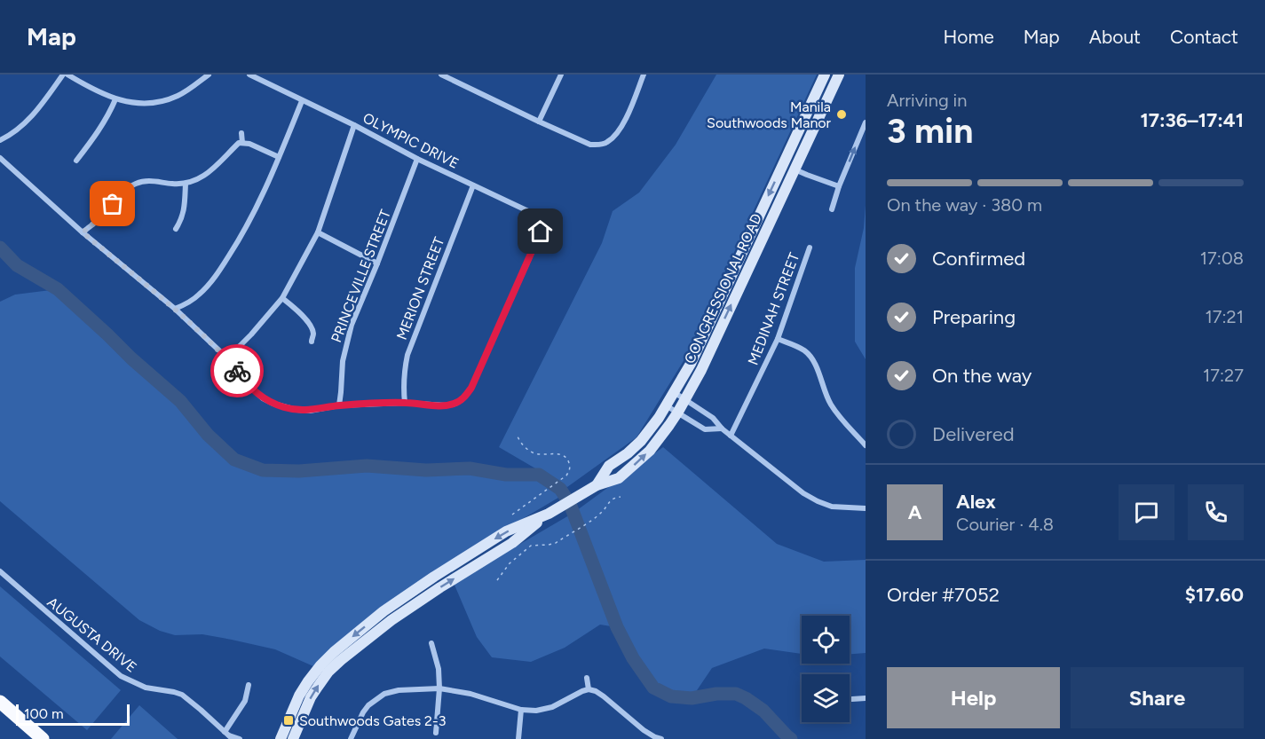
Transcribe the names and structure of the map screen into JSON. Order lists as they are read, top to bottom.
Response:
{
  "streets": {
    "main road": ["CONGRESSIONAL ROAD"],
    "street": [
      "OLYMPIC DRIVE",
      "PRINCEVILLE STREET",
      "MERION STREET",
      "MEDINAH STREET",
      "AUGUSTA DRIVE"
    ]
  },
  "crossings": [
    ["OLYMPIC DRIVE", "PRINCEVILLE STREET"],
    ["OLYMPIC DRIVE", "MERION STREET"]
  ],
  "places": {
    "other": ["Manila Southwoods Manor"],
    "transit": ["Southwoods Gates 2-3"]
  },
  "scale_bar": "100 m",
  "page": {
    "header": "Map",
    "nav": [
      "Home",
      "Map",
      "About",
      "Contact"
    ],
    "heading": ["3 min", "Arriving in", "17:36–17:41"],
    "panel": [
      "Alex",
      "Courier · 4.8",
      "Order #7052",
      "$17.60"
    ],
    "bar": "On the way · 380 m",
    "list": [
      ["Confirmed", "17:08"],
      ["Preparing", "17:21"],
      ["On the way", "17:27"],
      "Delivered"
    ],
    "round": "A",
    "buttons": ["Help", "Share"],
    "scale": "100 m"
  }
}
